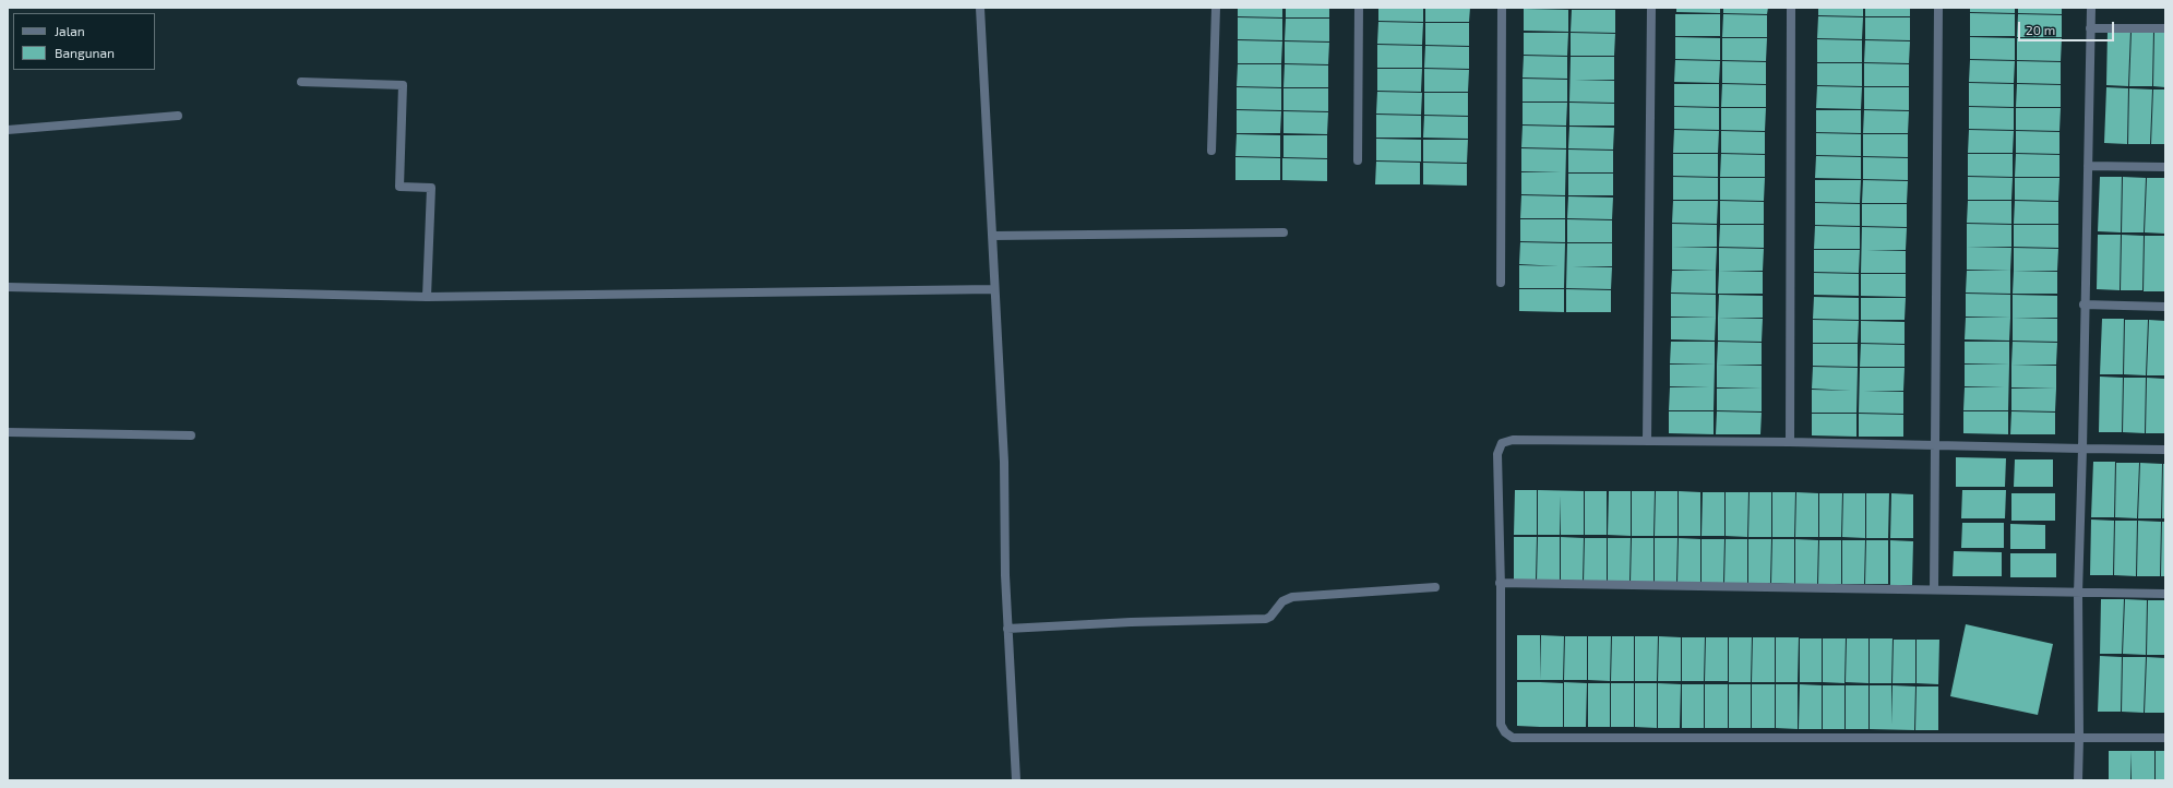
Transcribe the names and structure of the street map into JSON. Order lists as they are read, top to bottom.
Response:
{
  "legend": ["Jalan", "Bangunan"],
  "scale_bar": "20 m"
}
